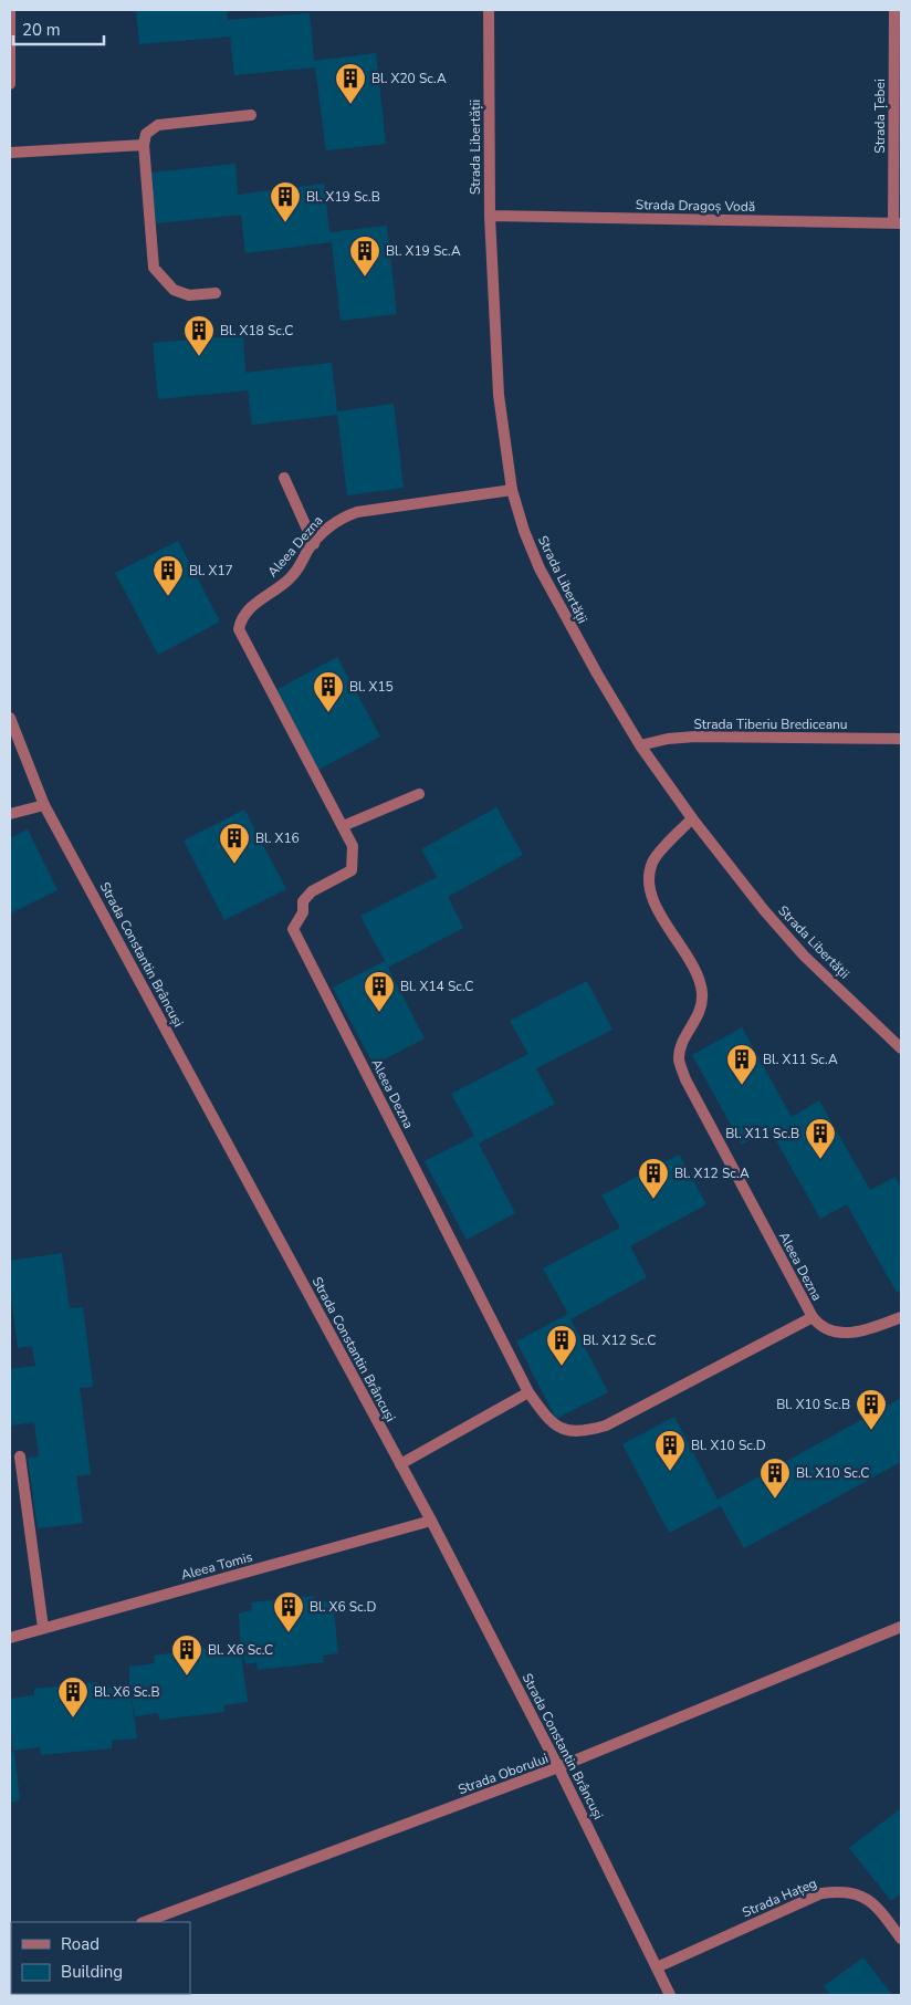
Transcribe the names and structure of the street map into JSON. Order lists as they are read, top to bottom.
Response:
{
  "streets": {
    "street": [
      "Strada Țebei",
      "Strada Libertății",
      "Strada Dragoș Vodă",
      "Aleea Dezna",
      "Strada Tiberiu Brediceanu",
      "Strada Constantin Brâncuși",
      "Aleea Tomis",
      "Strada Oborului",
      "Strada Hațeg"
    ]
  },
  "crossings": [
    ["Strada Țebei", "Strada Dragoș Vodă"],
    ["Strada Libertății", "Strada Dragoș Vodă"],
    ["Strada Libertății", "Aleea Dezna"],
    ["Strada Libertății", "Strada Tiberiu Brediceanu"],
    ["Strada Constantin Brâncuși", "Aleea Tomis"],
    ["Strada Constantin Brâncuși", "Strada Oborului"],
    ["Strada Constantin Brâncuși", "Strada Hațeg"]
  ],
  "places": {
    "building": [
      "Bl. X20 Sc.A",
      "Bl. X19 Sc.B",
      "Bl. X19 Sc.A",
      "Bl. X18 Sc.C",
      "Bl. X17",
      "Bl. X15",
      "Bl. X16",
      "Bl. X14 Sc.C",
      "Bl. X11 Sc.A",
      "Bl. X11 Sc.B",
      "Bl. X12 Sc.A",
      "Bl. X12 Sc.C",
      "Bl. X10 Sc.B",
      "Bl. X10 Sc.D",
      "Bl. X10 Sc.C",
      "Bl. X6 Sc.D",
      "Bl. X6 Sc.C",
      "Bl. X6 Sc.B"
    ]
  },
  "legend": ["Road", "Building"],
  "scale_bar": "20 m"
}
